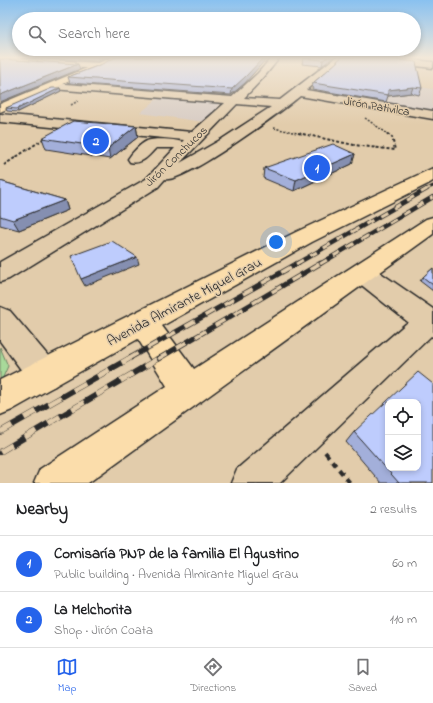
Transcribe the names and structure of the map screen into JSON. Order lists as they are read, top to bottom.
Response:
{
  "streets": {
    "main road": ["Avenida Almirante Miguel Grau"],
    "street": ["Jirón Pativilca", "Jirón Conchucos"]
  },
  "page": {
    "search": "Search here",
    "pins": ["2", "1"],
    "heading": ["Nearby", "2 results"],
    "list": [
      {
        "mark": "1",
        "name": "Comisaría PNP de la familia El Agustino",
        "note": "Public building · Avenida Almirante Miguel Grau",
        "value": "60 m"
      },
      {
        "mark": "2",
        "name": "La Melchorita",
        "note": "Shop · Jirón Coata",
        "value": "110 m"
      }
    ],
    "nav": ["Map", "Directions", "Saved"]
  }
}
